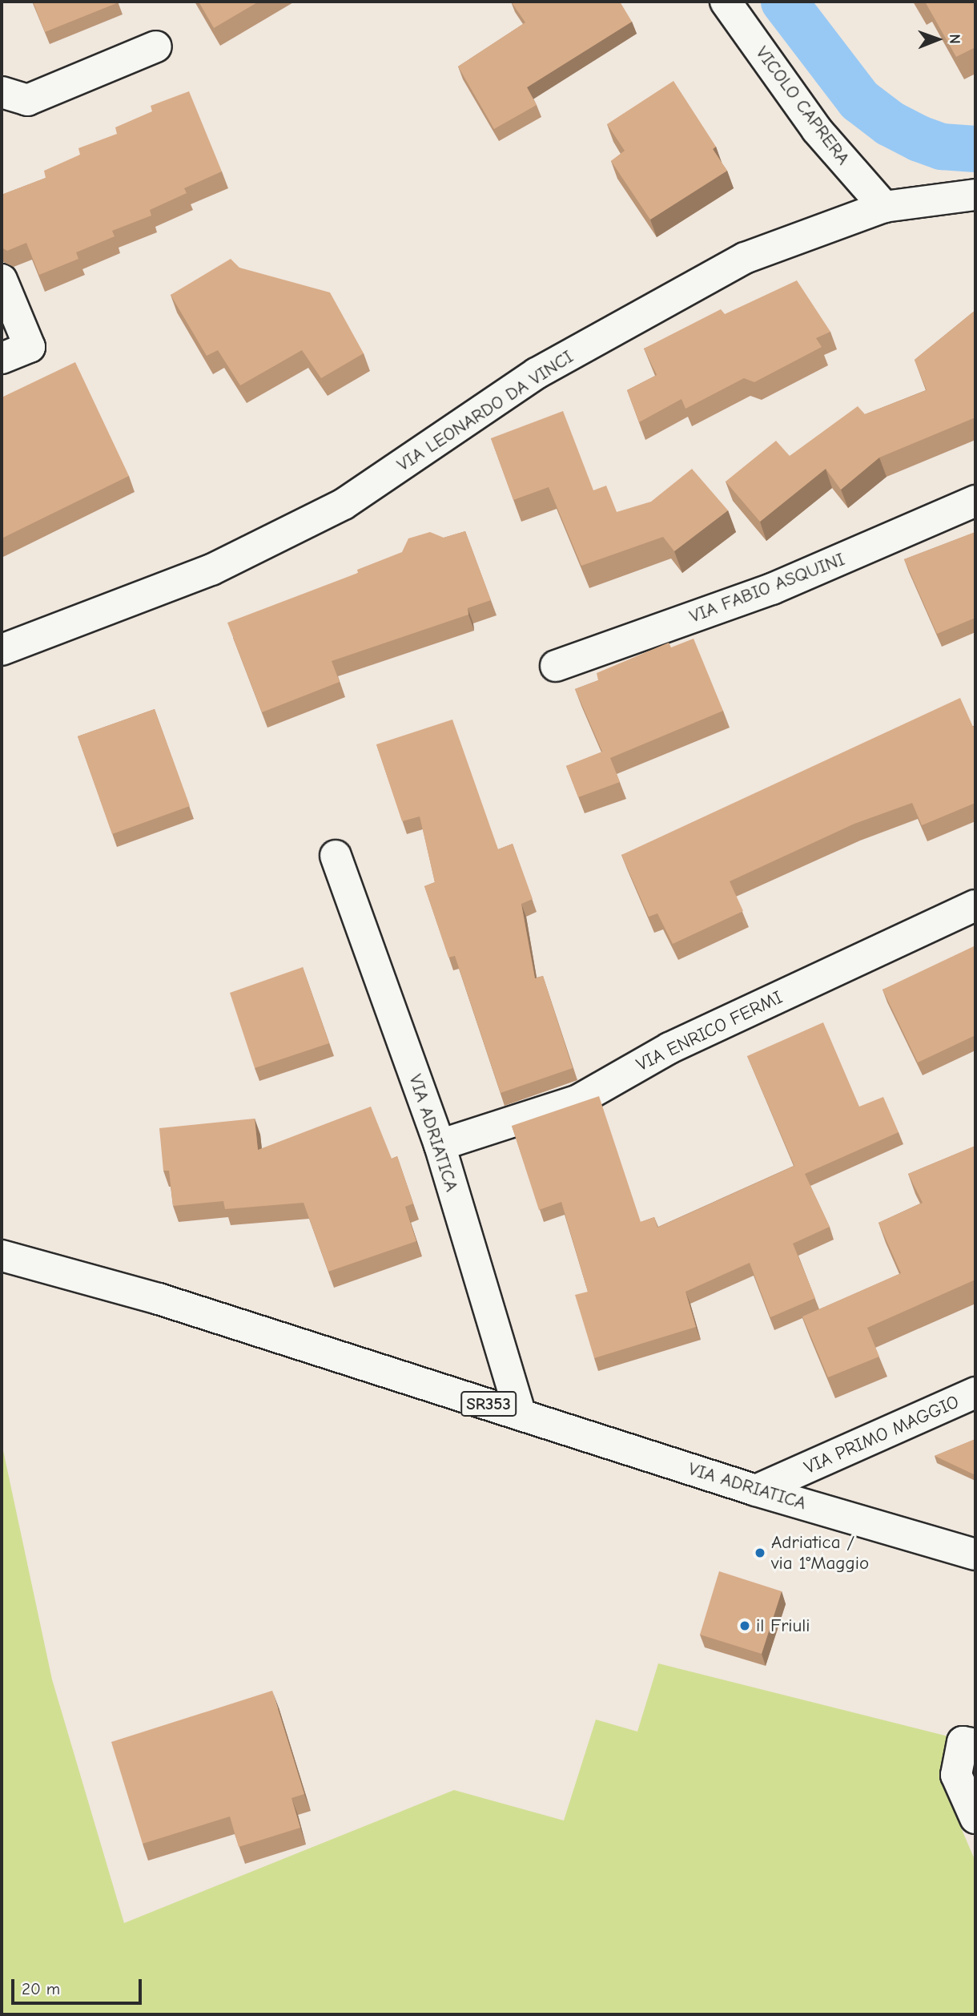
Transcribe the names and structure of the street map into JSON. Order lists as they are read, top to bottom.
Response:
{
  "streets": {
    "street": [
      "VICOLO CAPRERA",
      "VIA LEONARDO DA VINCI",
      "VIA FABIO ASQUINI",
      "VIA ENRICO FERMI",
      "VIA ADRIATICA",
      "SR353",
      "VIA PRIMO MAGGIO"
    ]
  },
  "crossings": [
    ["VICOLO CAPRERA", "VIA LEONARDO DA VINCI"],
    ["VIA ENRICO FERMI", "VIA ADRIATICA"],
    ["VIA ADRIATICA", "VIA PRIMO MAGGIO"]
  ],
  "places": ["Adriatica / via 1°Maggio", "il Friuli"],
  "scale_bar": "20 m",
  "north": "right"
}
